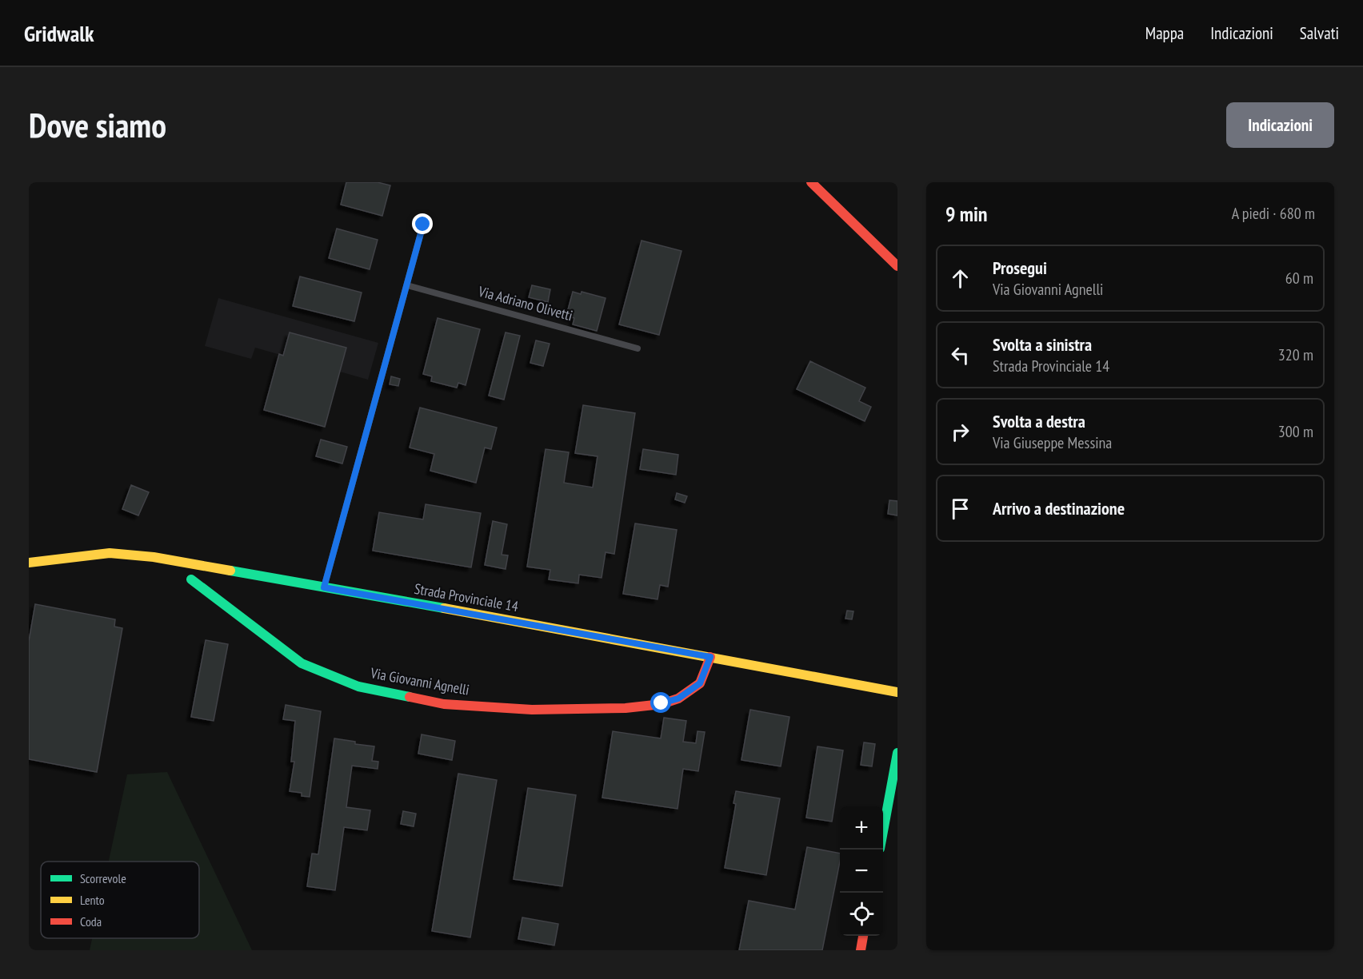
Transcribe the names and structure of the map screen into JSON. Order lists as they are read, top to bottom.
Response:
{
  "streets": {
    "street": ["Via Adriano Olivetti", "Strada Provinciale 14", "Via Giovanni Agnelli"]
  },
  "crossings": [
    ["Strada Provinciale 14", "Via Giovanni Agnelli"]
  ],
  "legend": ["Scorrevole", "Lento", "Coda"],
  "page": {
    "header": "Gridwalk",
    "nav": ["Mappa", "Indicazioni", "Salvati"],
    "buttons": "Indicazioni",
    "title": "Dove siamo",
    "heading": ["9 min", "A piedi · 680 m"],
    "list": [
      ["Prosegui", "Via Giovanni Agnelli", "60 m"],
      ["Svolta a sinistra", "Strada Provinciale 14", "320 m"],
      ["Svolta a destra", "Via Giuseppe Messina", "300 m"],
      "Arrivo a destinazione"
    ],
    "map_buttons": ["+", "−"]
  }
}
